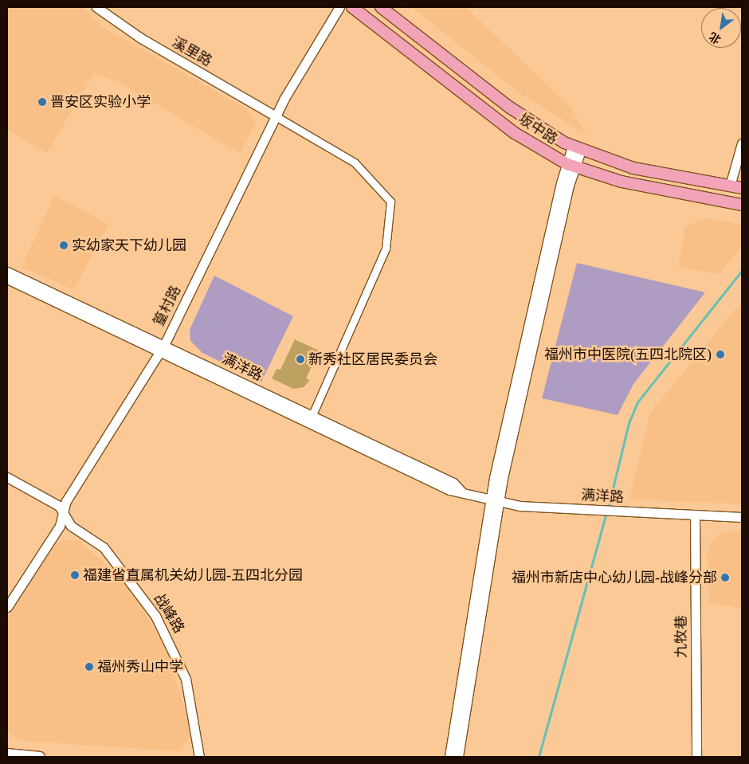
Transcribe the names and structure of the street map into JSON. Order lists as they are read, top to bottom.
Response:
{
  "streets": {
    "main road": ["坂中路"],
    "street": [
      "溪里路",
      "篁村路",
      "满洋路",
      "战峰路",
      "九牧巷"
    ]
  },
  "crossings": [
    ["溪里路", "篁村路"],
    ["篁村路", "满洋路"],
    ["篁村路", "战峰路"],
    ["满洋路", "九牧巷"]
  ],
  "places": [
    "晋安区实验小学",
    "实幼家天下幼儿园",
    "福州市中医院(五四北院区)",
    "新秀社区居民委员会",
    "福建省直属机关幼儿园-五四北分园",
    "福州市新店中心幼儿园-战峰分部",
    "福州秀山中学"
  ],
  "north": "bottom left"
}
